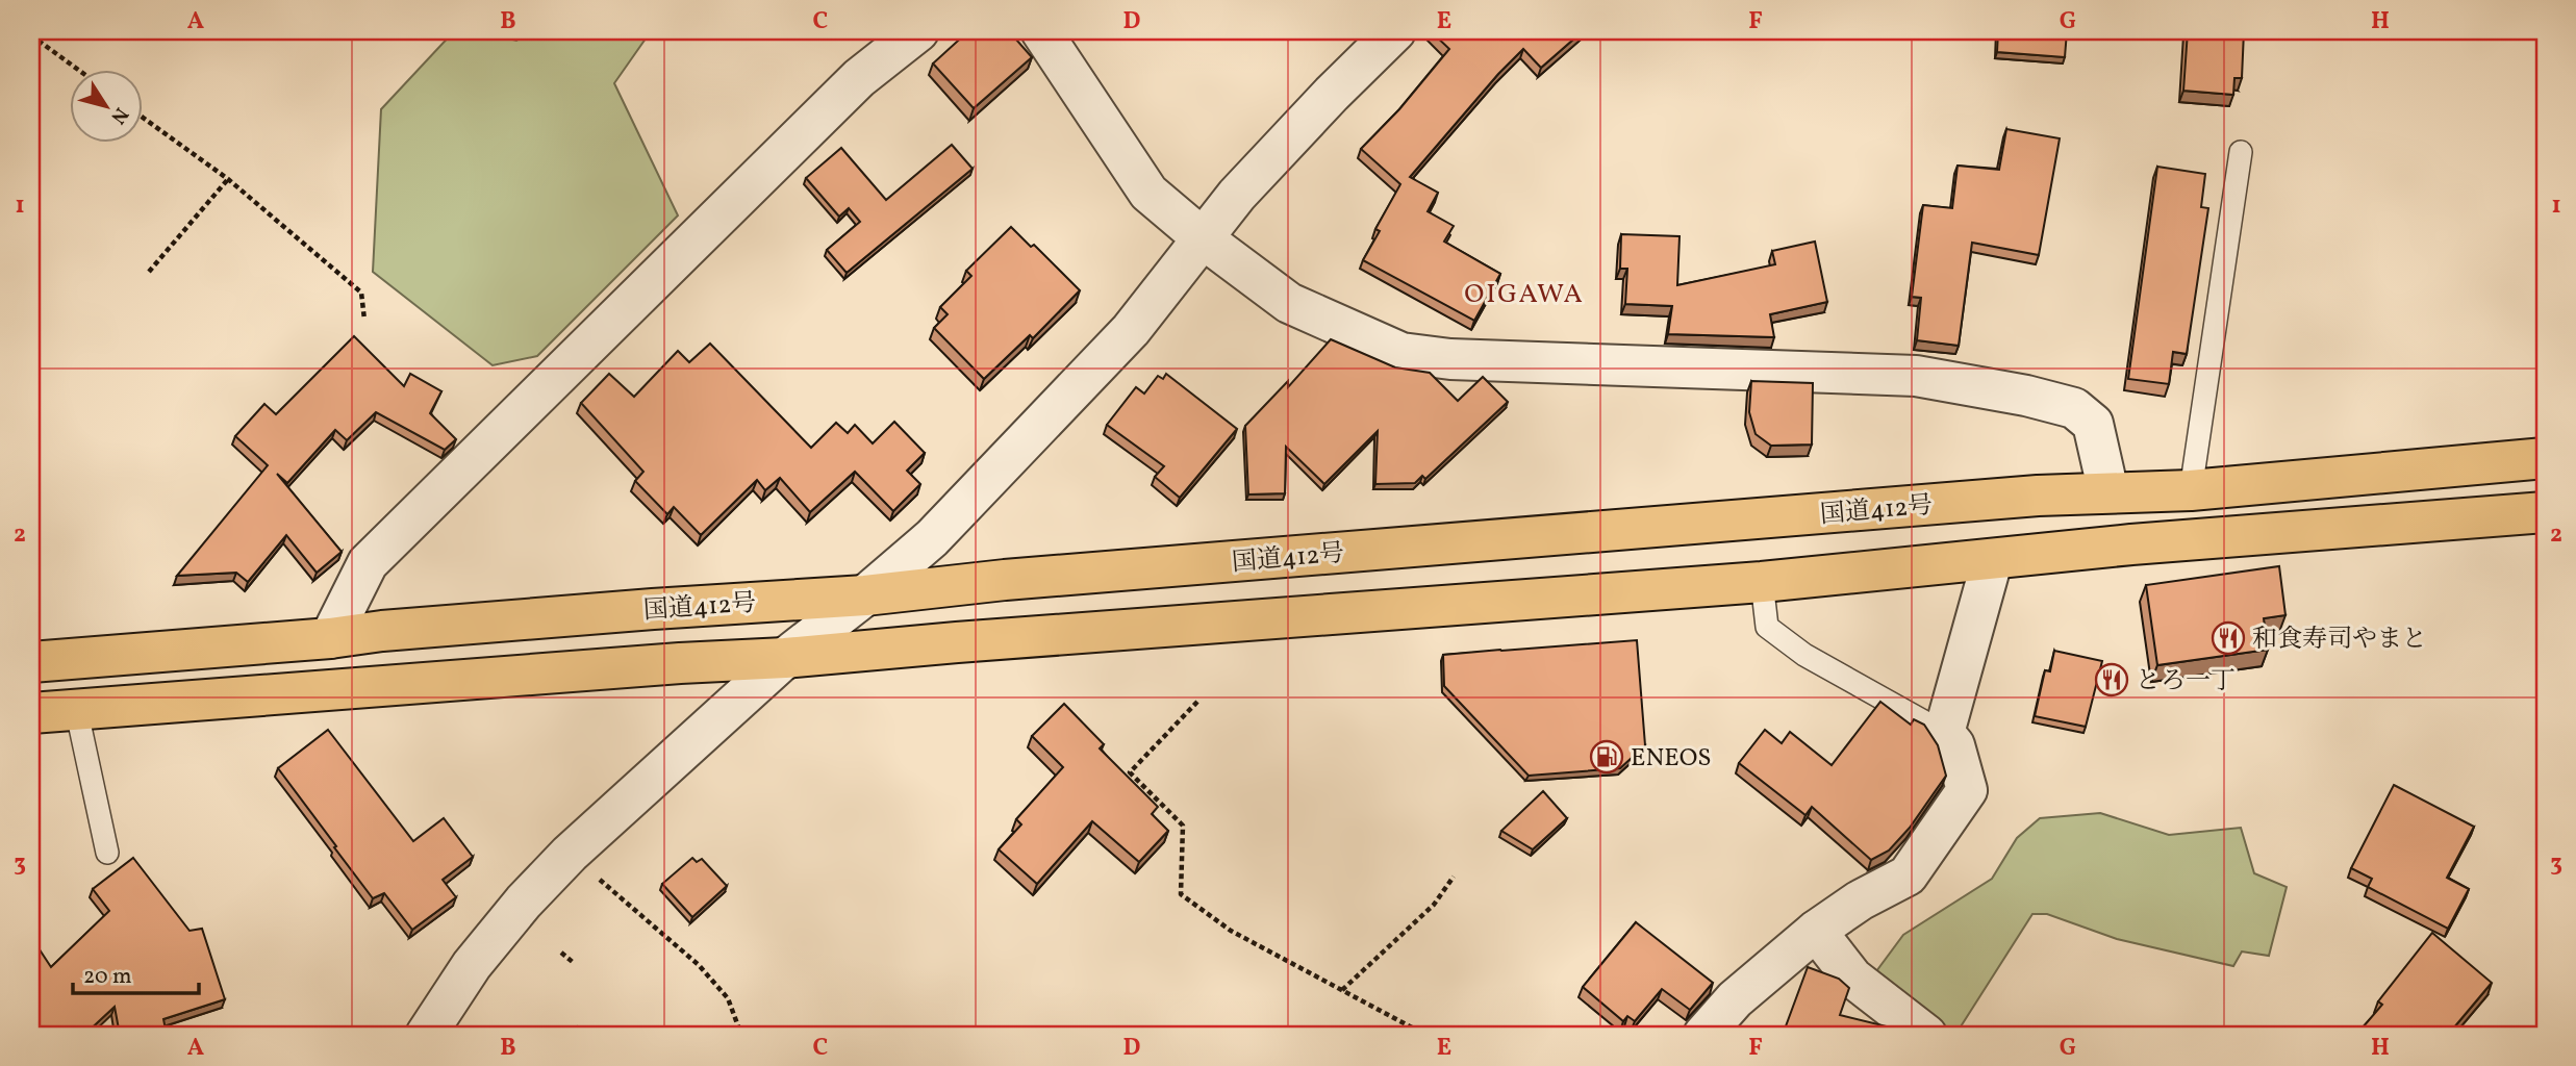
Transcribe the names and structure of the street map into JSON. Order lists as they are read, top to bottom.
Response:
{
  "streets": {
    "highway": ["国道412号"]
  },
  "districts": ["OIGAWA"],
  "places": {
    "restaurant": ["和食寿司やまと", "とろ一丁"],
    "fuel station": ["ENEOS"]
  },
  "scale_bar": "20 m",
  "north": "bottom right",
  "grid": {
    "columns": [
      "A",
      "B",
      "C",
      "D",
      "E",
      "F",
      "G",
      "H"
    ],
    "rows": ["1", "2", "3"]
  }
}
